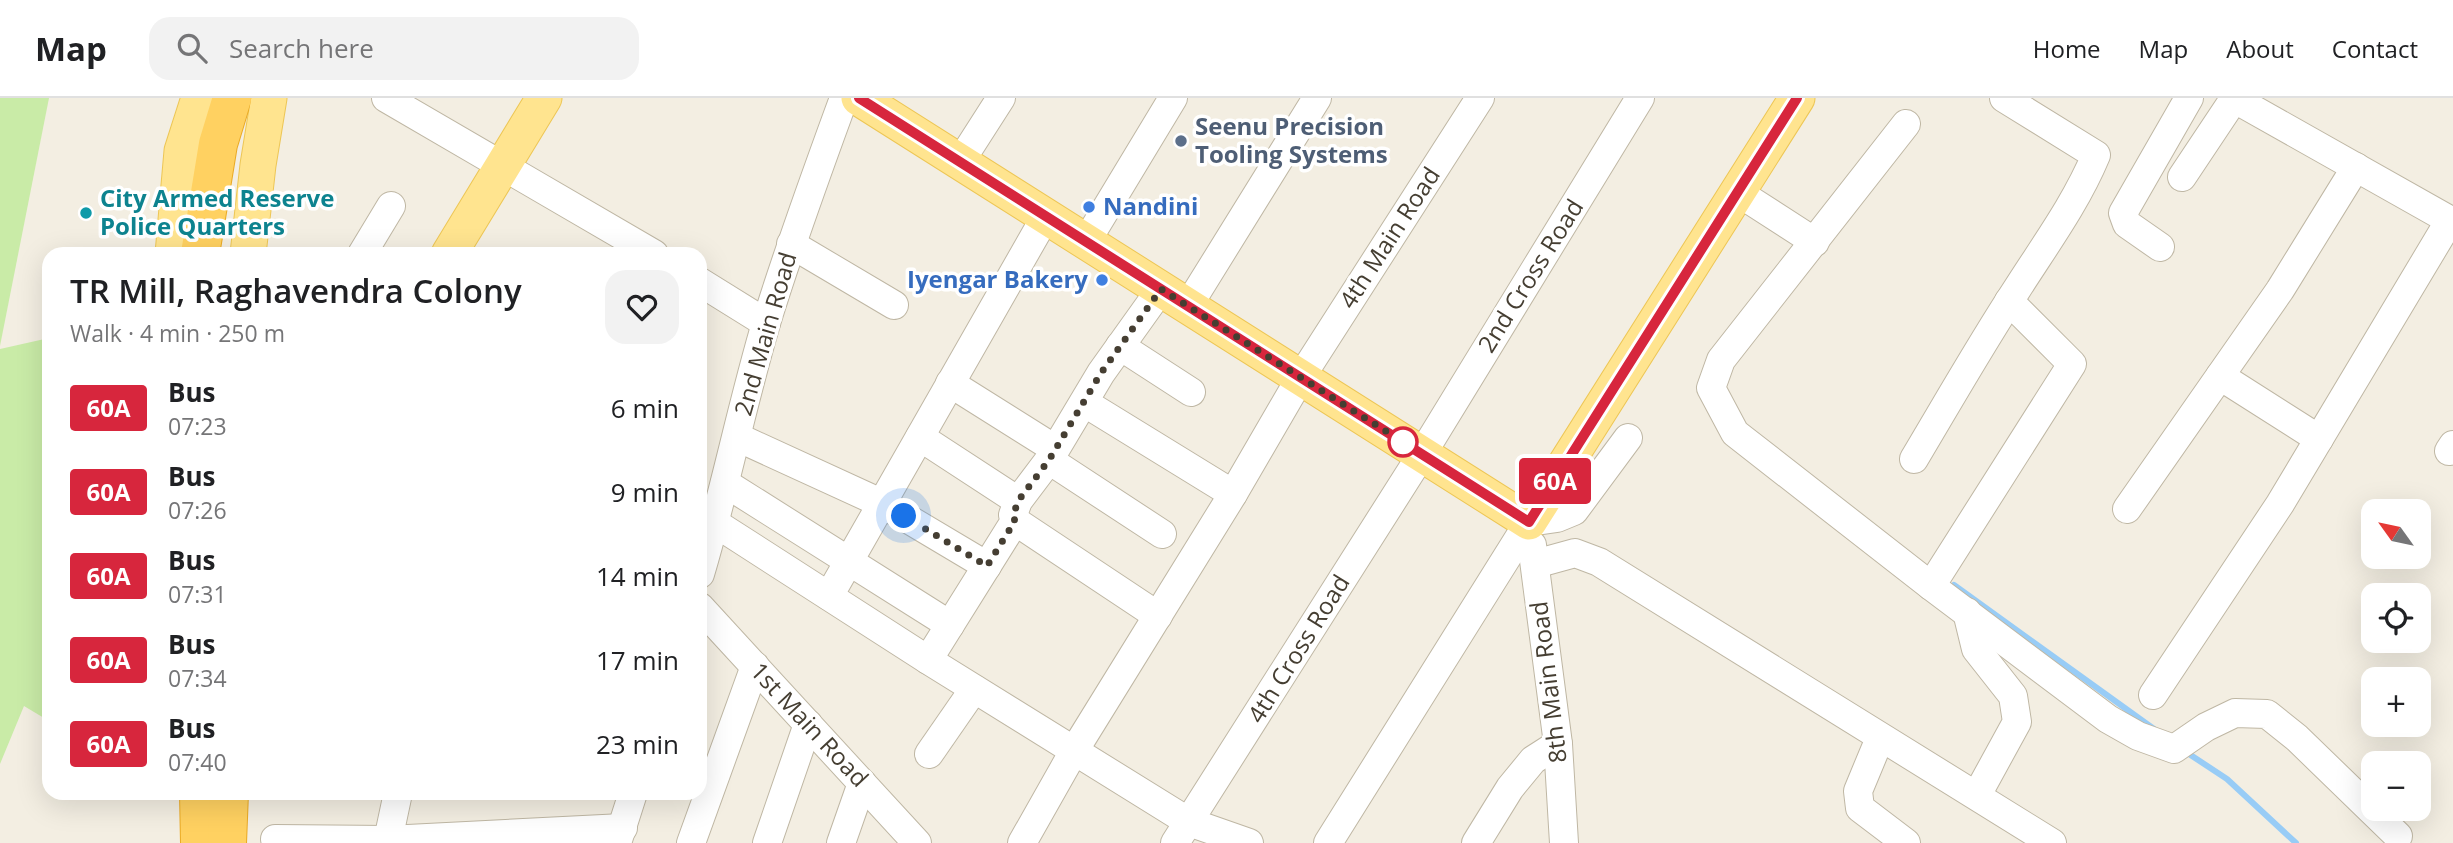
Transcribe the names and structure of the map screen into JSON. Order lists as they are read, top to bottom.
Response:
{
  "streets": {
    "street": [
      "4th Main Road",
      "2nd Cross Road",
      "2nd Main Road",
      "4th Cross Road",
      "8th Main Road",
      "1st Main Road"
    ]
  },
  "crossings": [
    ["2nd Cross Road", "4th Cross Road"]
  ],
  "places": [
    "Seenu Precision Tooling Systems",
    "Nandini",
    "City Armed Reserve Police Quarters",
    "Iyengar Bakery"
  ],
  "lines": ["bus line 60A"],
  "north": "top left",
  "page": {
    "header": "Map",
    "search": "Search here",
    "nav": [
      "Home",
      "Map",
      "About",
      "Contact"
    ],
    "on_map": "60A",
    "heading": ["TR Mill, Raghavendra Colony", "Walk · 4 min · 250 m"],
    "list": [
      {
        "mark": "60A",
        "name": "Bus",
        "note": "07:23",
        "value": "6 min"
      },
      {
        "mark": "60A",
        "name": "Bus",
        "note": "07:26",
        "value": "9 min"
      },
      {
        "mark": "60A",
        "name": "Bus",
        "note": "07:31",
        "value": "14 min"
      },
      {
        "mark": "60A",
        "name": "Bus",
        "note": "07:34",
        "value": "17 min"
      },
      {
        "mark": "60A",
        "name": "Bus",
        "note": "07:40",
        "value": "23 min"
      }
    ],
    "map_buttons": ["+", "−"]
  }
}
